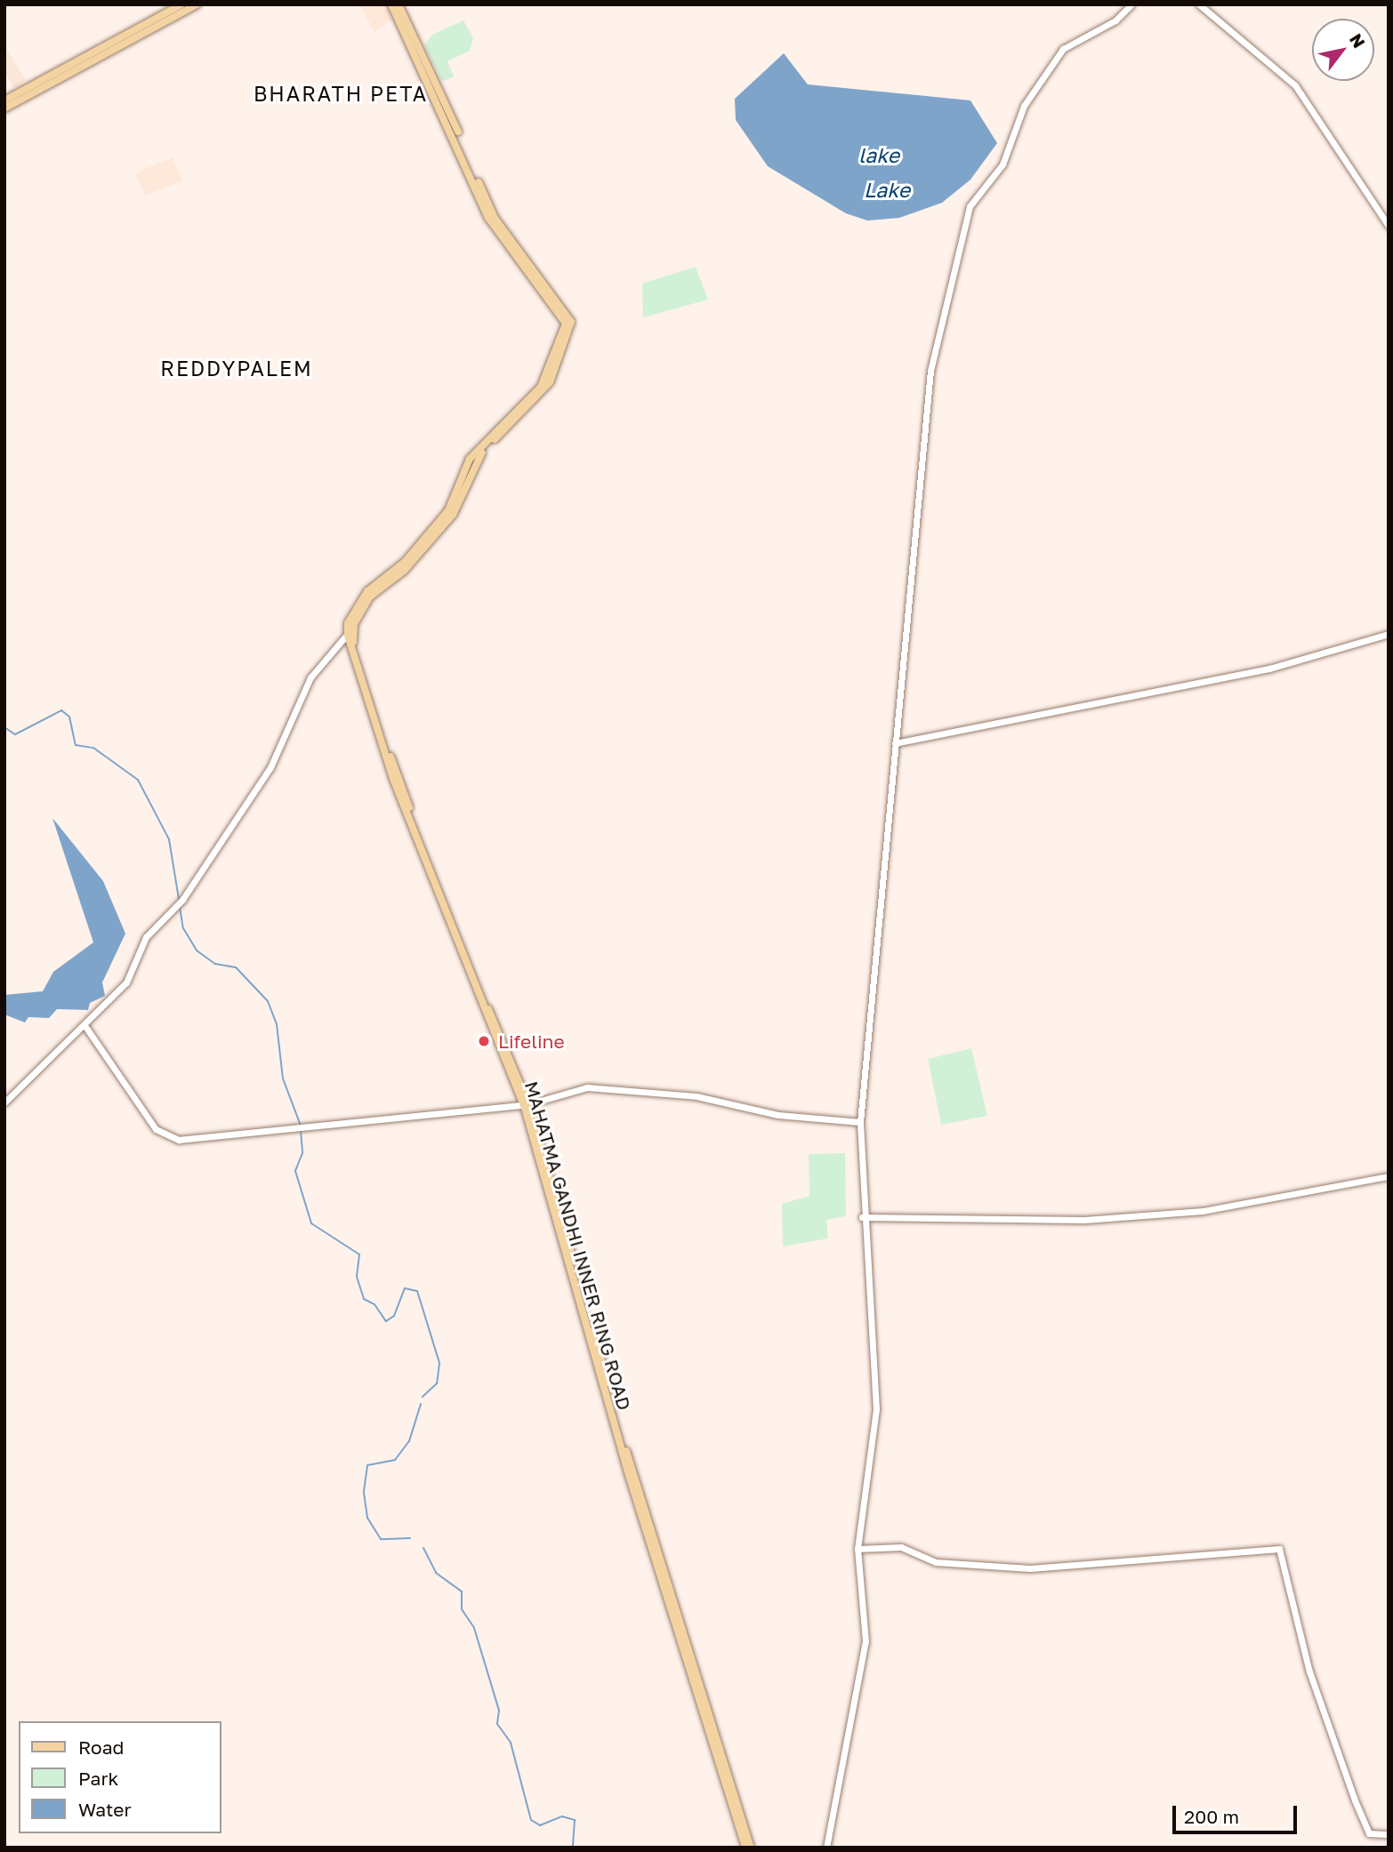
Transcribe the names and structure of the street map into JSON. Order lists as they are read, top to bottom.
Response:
{
  "streets": {
    "main road": ["MAHATMA GANDHI INNER RING ROAD"]
  },
  "districts": ["BHARATH PETA", "REDDYPALEM"],
  "water": ["lake", "Lake"],
  "places": ["Lifeline"],
  "legend": ["Road", "Park", "Water"],
  "scale_bar": "200 m",
  "north": "top right"
}
